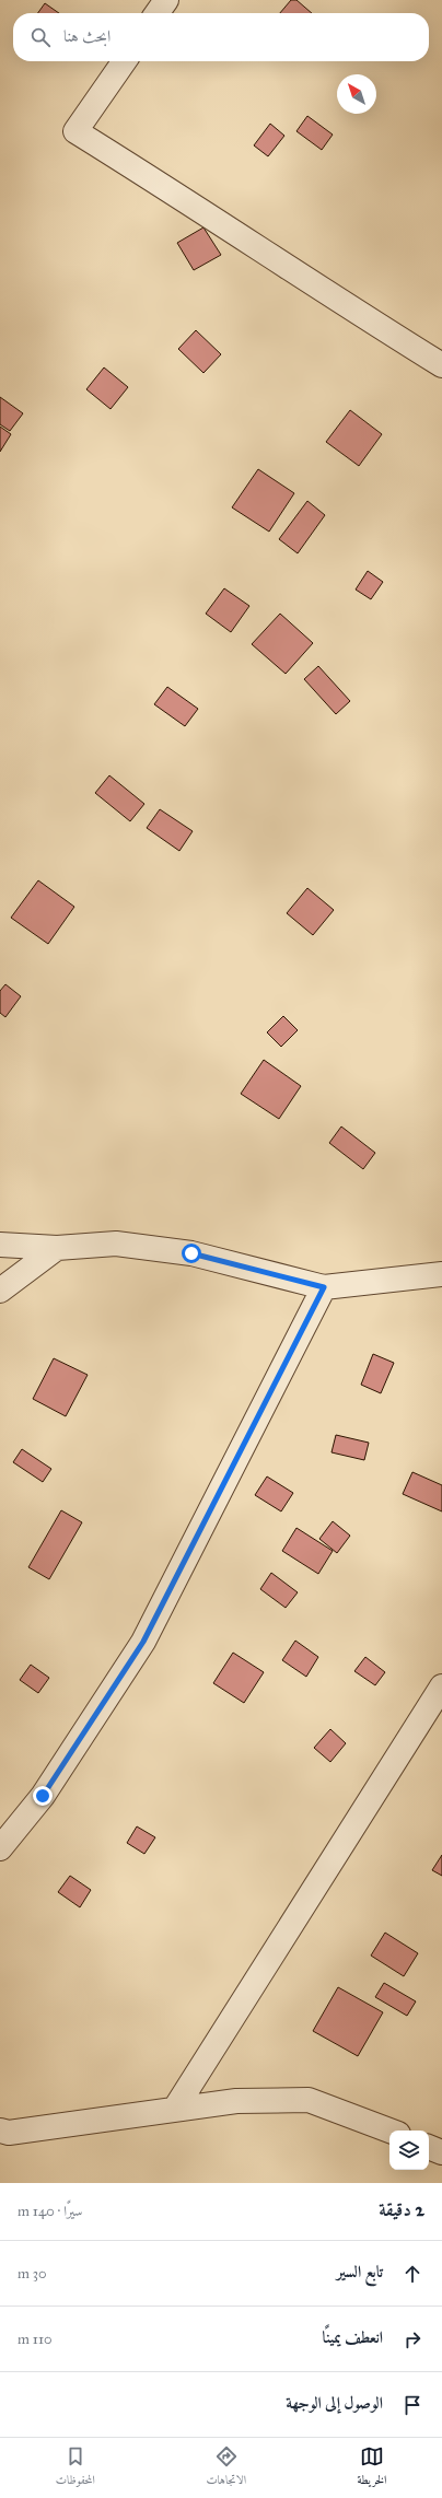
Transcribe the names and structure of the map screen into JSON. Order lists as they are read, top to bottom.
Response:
{
  "north": "top left",
  "page": {
    "search": "ابحث هنا",
    "heading": ["2 دقيقة", "سيرًا · 140 m"],
    "list": [
      ["تابع السير", "30 m"],
      ["انعطف يمينًا", "110 m"],
      "الوصول إلى الوجهة"
    ],
    "nav": ["الخريطة", "الاتجاهات", "المحفوظات"]
  }
}
